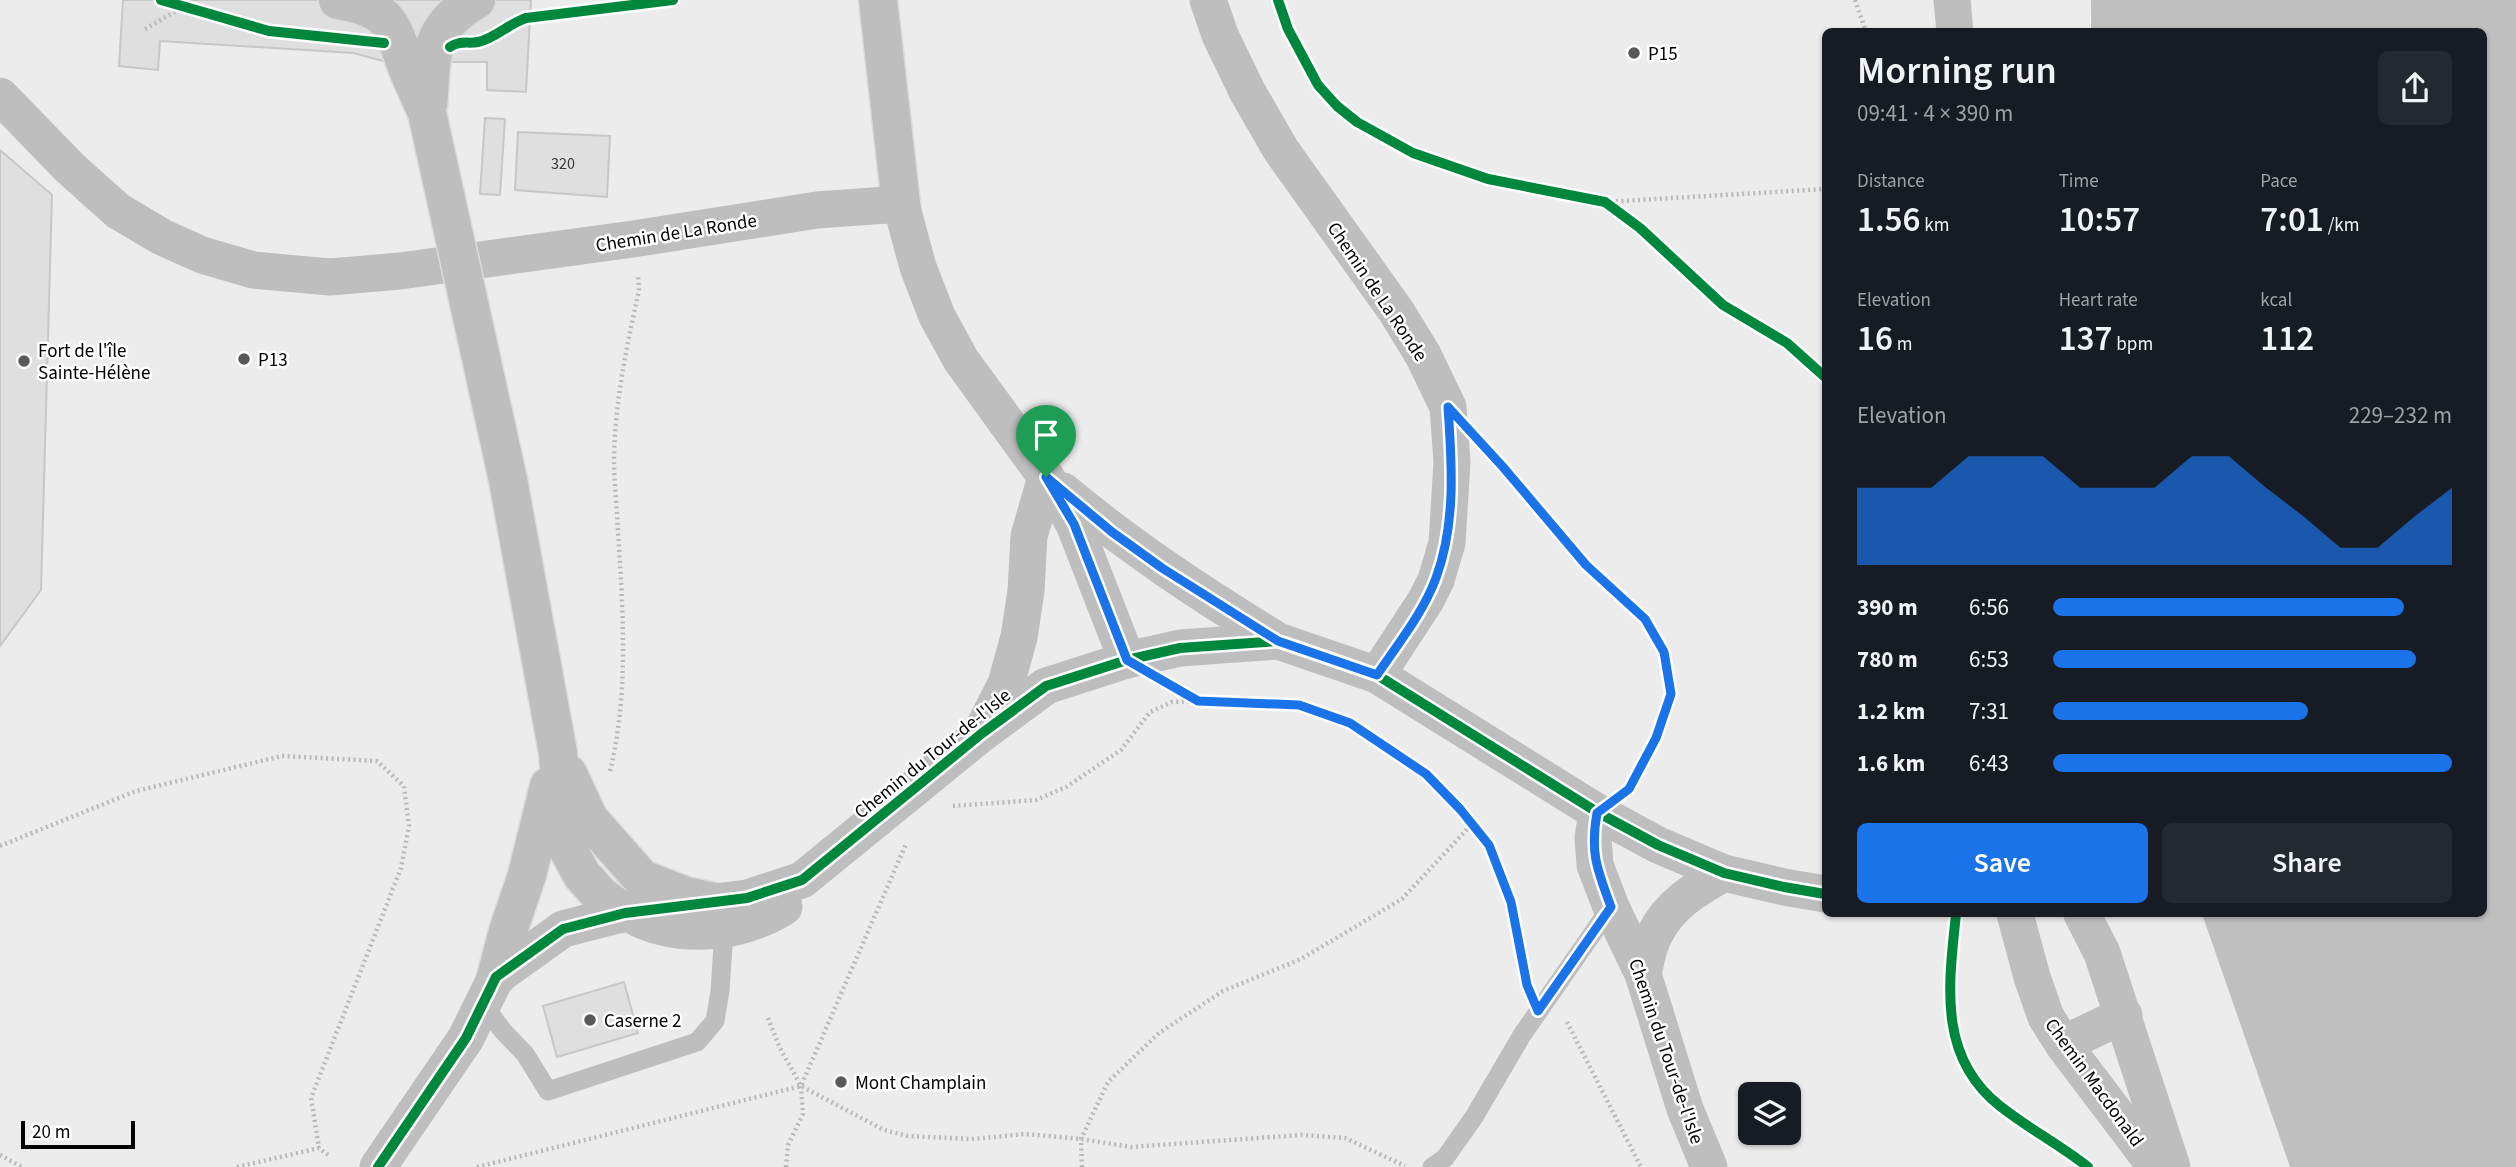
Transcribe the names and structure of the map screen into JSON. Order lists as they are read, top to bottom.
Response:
{
  "streets": {
    "street": ["Chemin de La Ronde", "Chemin du Tour-de-l'Isle", "Chemin Macdonald"]
  },
  "crossings": [
    ["Chemin de La Ronde", "Chemin du Tour-de-l'Isle"]
  ],
  "places": [
    "P15",
    "P13",
    "Fort de l'île Sainte-Hélène",
    "Caserne 2",
    "Mont Champlain"
  ],
  "house_numbers": ["320"],
  "scale_bar": "20 m",
  "page": {
    "heading": ["Morning run", "09:41 · 4 × 390 m"],
    "stats": [
      ["Distance", "1.56 km"],
      ["Time", "10:57"],
      ["Pace", "7:01 /km"],
      ["Elevation", "16 m"],
      ["Heart rate", "137 bpm"],
      ["kcal", "112"]
    ],
    "chart": ["Elevation", "229–232 m"],
    "list": [
      {
        "name": "390 m",
        "note": "6:56"
      },
      {
        "name": "780 m",
        "note": "6:53"
      },
      {
        "name": "1.2 km",
        "note": "7:31"
      },
      {
        "name": "1.6 km",
        "note": "6:43"
      }
    ],
    "buttons": ["Save", "Share"],
    "scale": "20 m"
  }
}
